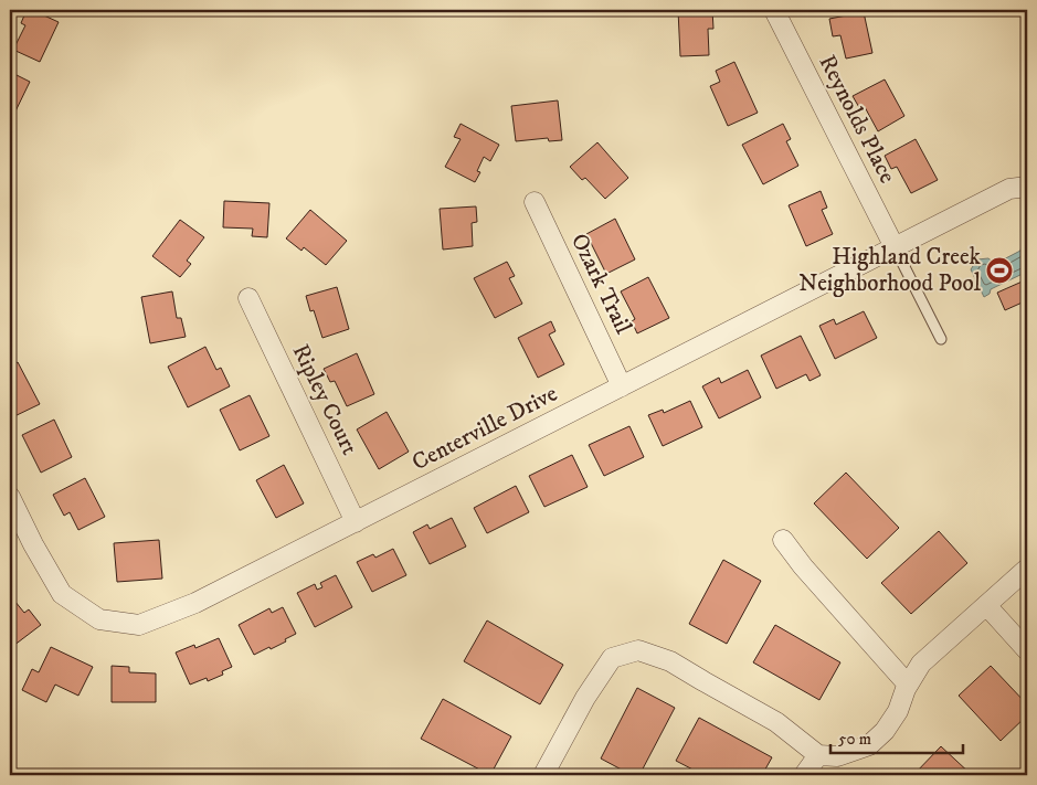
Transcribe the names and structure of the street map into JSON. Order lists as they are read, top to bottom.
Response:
{
  "streets": {
    "street": [
      "Reynolds Place",
      "Ozark Trail",
      "Ripley Court",
      "Centerville Drive"
    ]
  },
  "crossings": [
    ["Reynolds Place", "Centerville Drive"],
    ["Ozark Trail", "Centerville Drive"],
    ["Ripley Court", "Centerville Drive"]
  ],
  "places": {
    "sports": ["Highland Creek Neighborhood Pool"]
  },
  "scale_bar": "50 m"
}
